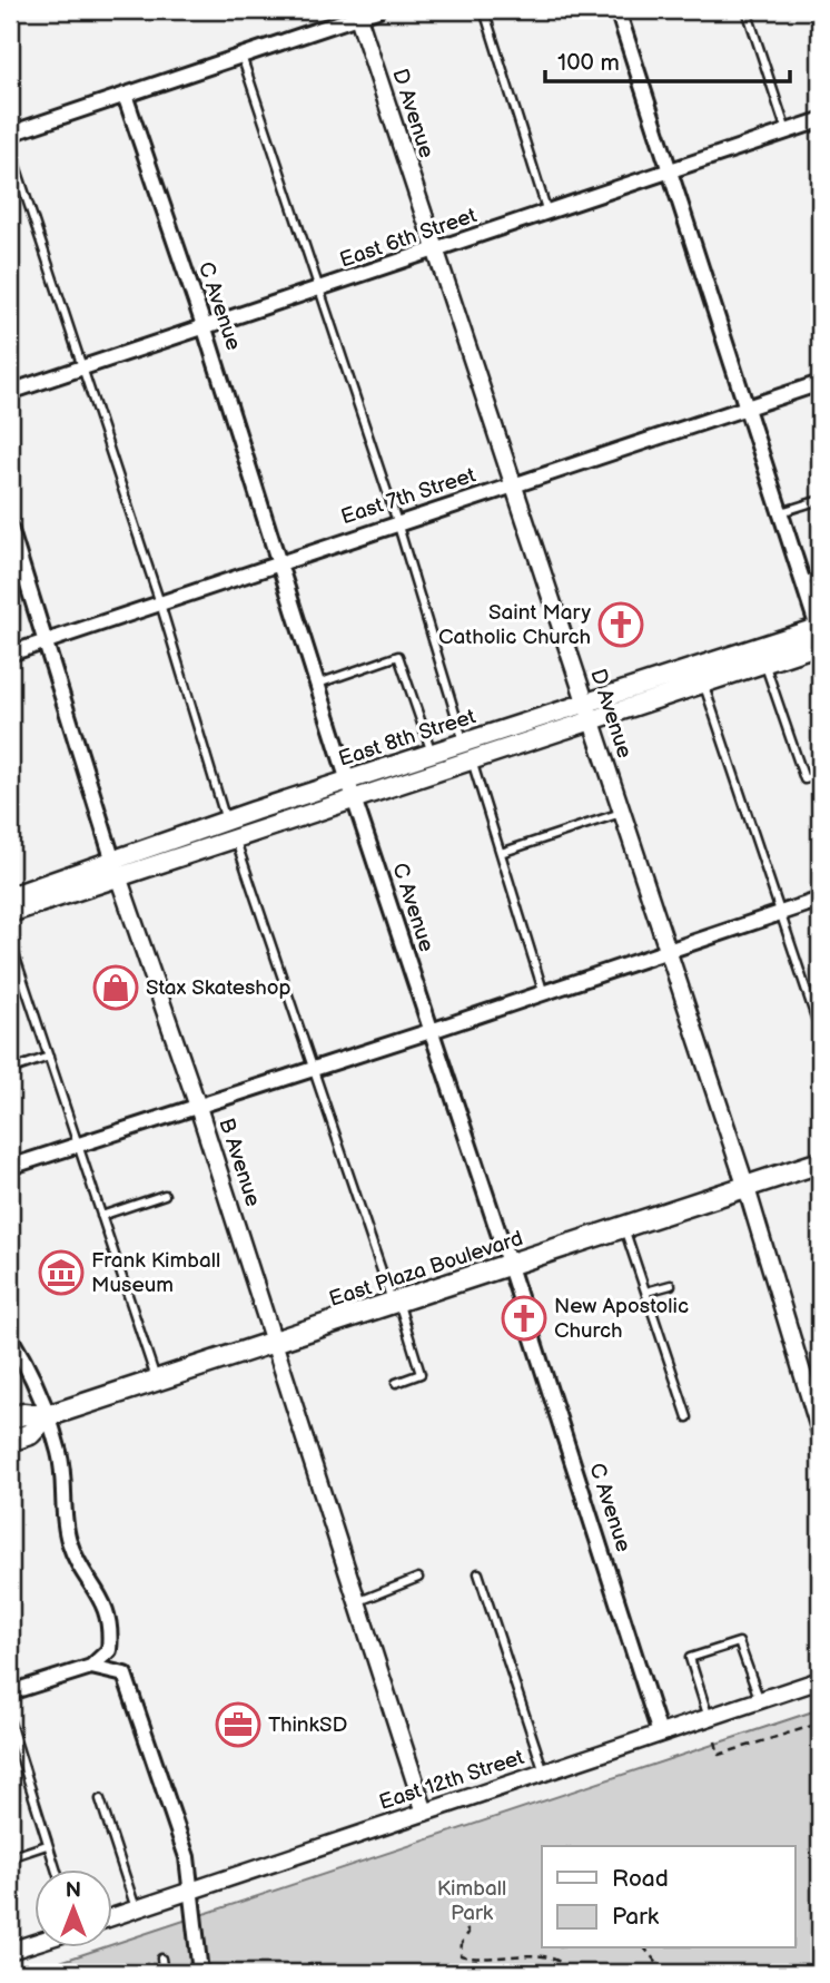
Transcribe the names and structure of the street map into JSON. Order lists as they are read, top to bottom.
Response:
{
  "streets": {
    "main road": ["East 8th Street", "East Plaza Boulevard"],
    "street": [
      "D Avenue",
      "East 6th Street",
      "C Avenue",
      "East 7th Street",
      "B Avenue",
      "East 12th Street"
    ]
  },
  "crossings": [
    ["D Avenue", "East 6th Street"],
    ["D Avenue", "East 7th Street"],
    ["D Avenue", "East 8th Street"],
    ["D Avenue", "East Plaza Boulevard"],
    ["East 6th Street", "C Avenue"],
    ["C Avenue", "East 7th Street"],
    ["C Avenue", "East 8th Street"],
    ["C Avenue", "East Plaza Boulevard"],
    ["C Avenue", "East 12th Street"],
    ["East 7th Street", "B Avenue"],
    ["East 8th Street", "B Avenue"],
    ["B Avenue", "East Plaza Boulevard"],
    ["B Avenue", "East 12th Street"]
  ],
  "parks": ["Kimball Park"],
  "places": {
    "church": ["Saint Mary Catholic Church", "New Apostolic Church"],
    "shop": ["Stax Skateshop"],
    "museum": ["Frank Kimball Museum"],
    "office": ["ThinkSD"]
  },
  "legend": ["Road", "Park"],
  "scale_bar": "100 m",
  "north": "top"
}
